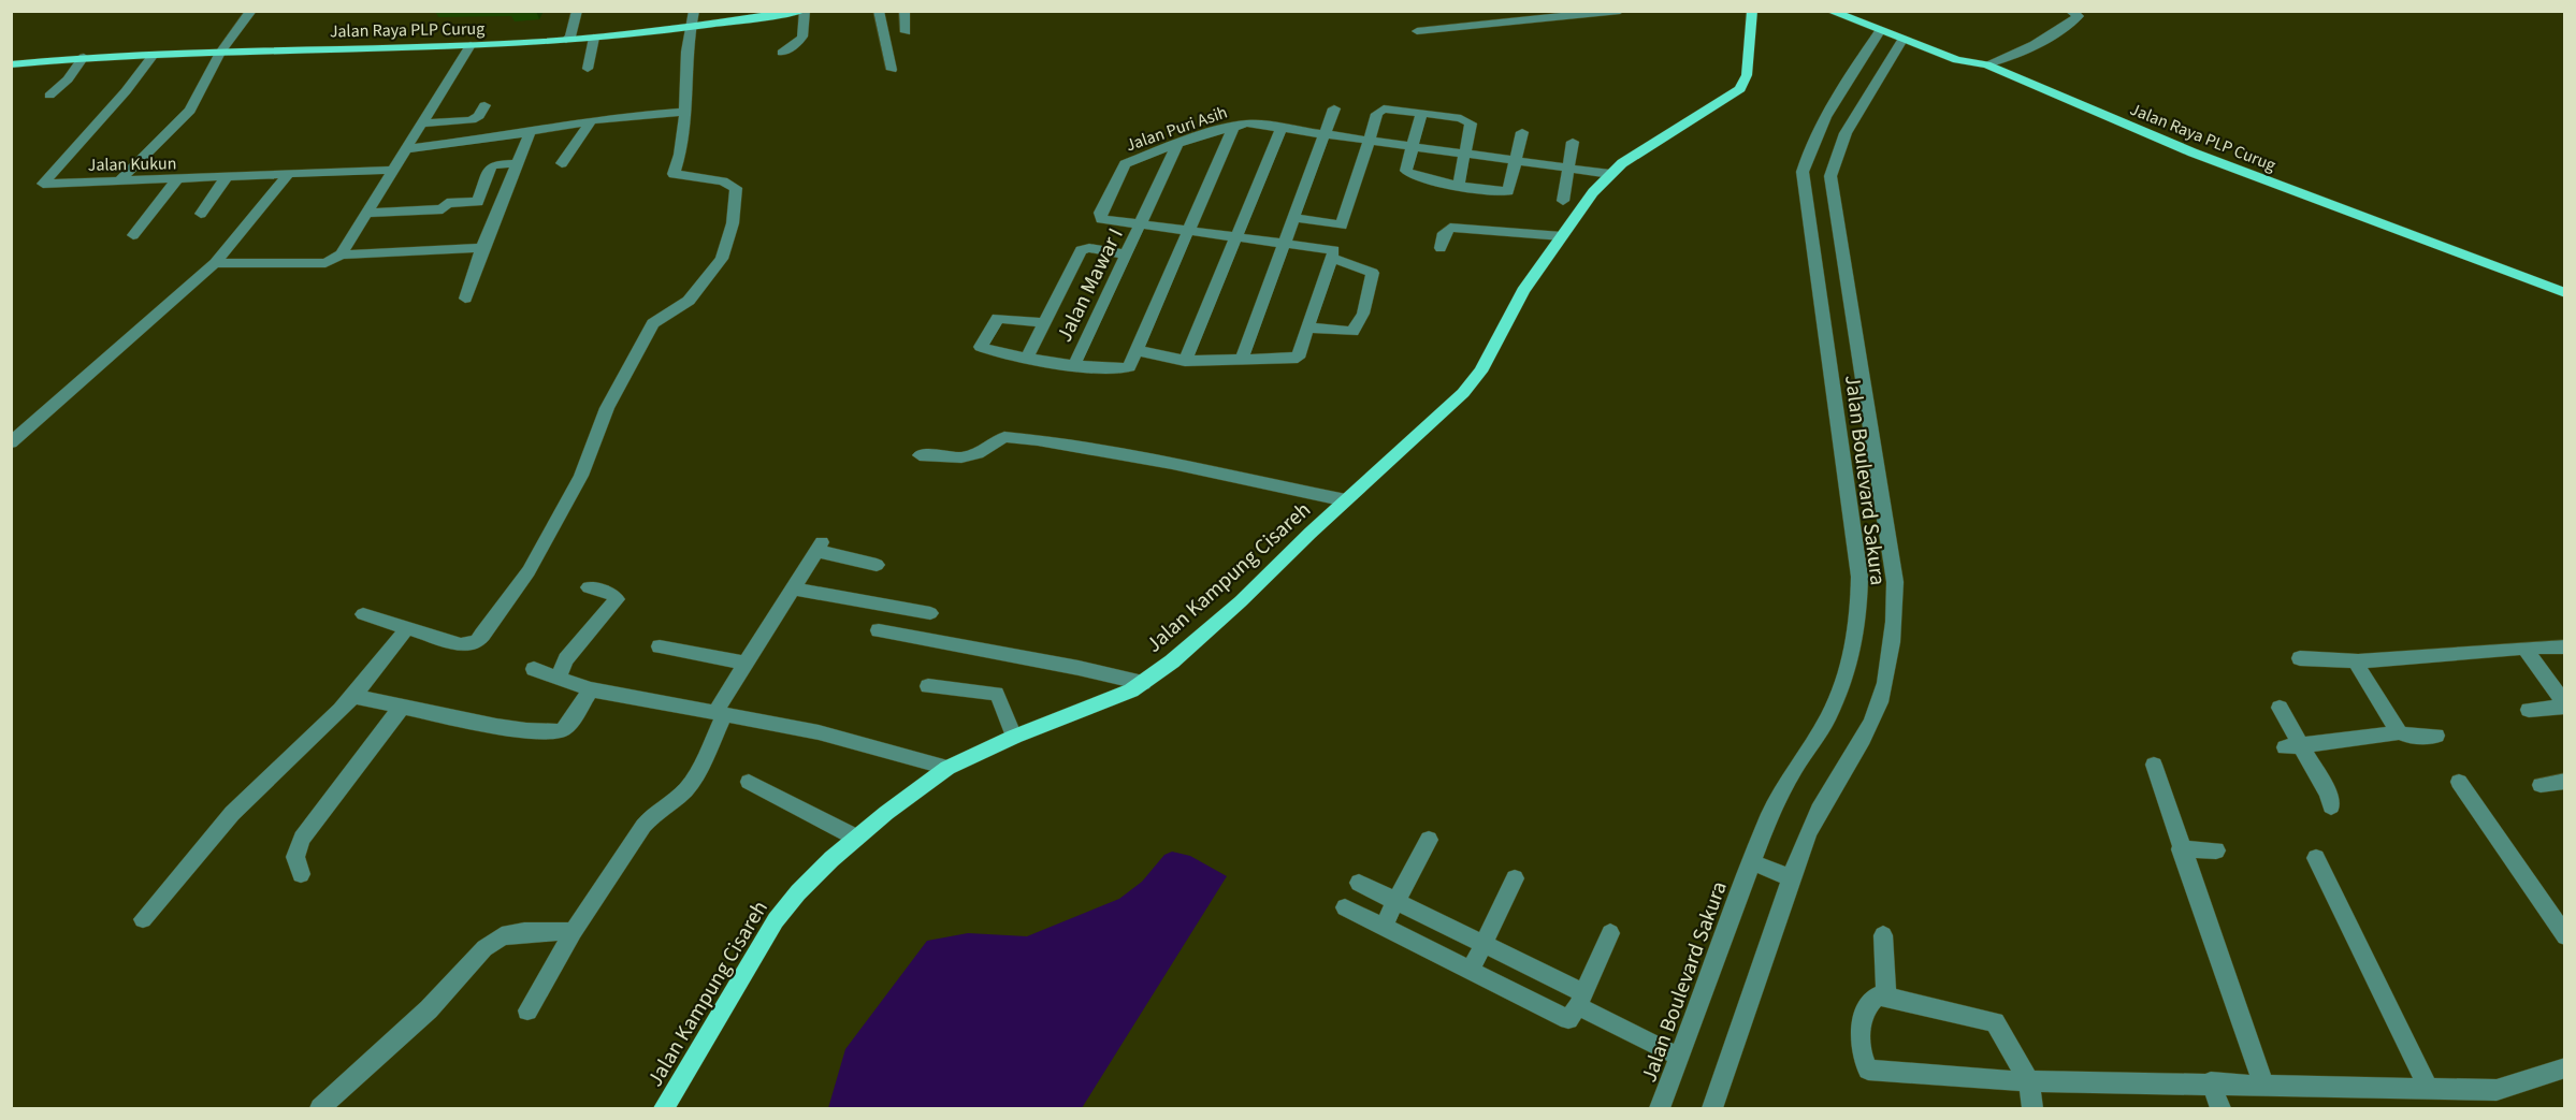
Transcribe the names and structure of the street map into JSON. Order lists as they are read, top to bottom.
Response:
{
  "streets": {
    "main road": ["Jalan Raya PLP Curug", "Jalan Kampung Cisareh"],
    "street": [
      "Jalan Puri Asih",
      "Jalan Kukun",
      "Jalan Mawar I",
      "Jalan Boulevard Sakura"
    ]
  },
  "crossings": [
    ["Jalan Raya PLP Curug", "Jalan Kukun"],
    ["Jalan Raya PLP Curug", "Jalan Boulevard Sakura"],
    ["Jalan Puri Asih", "Jalan Mawar I"],
    ["Jalan Puri Asih", "Jalan Kampung Cisareh"]
  ]
}
